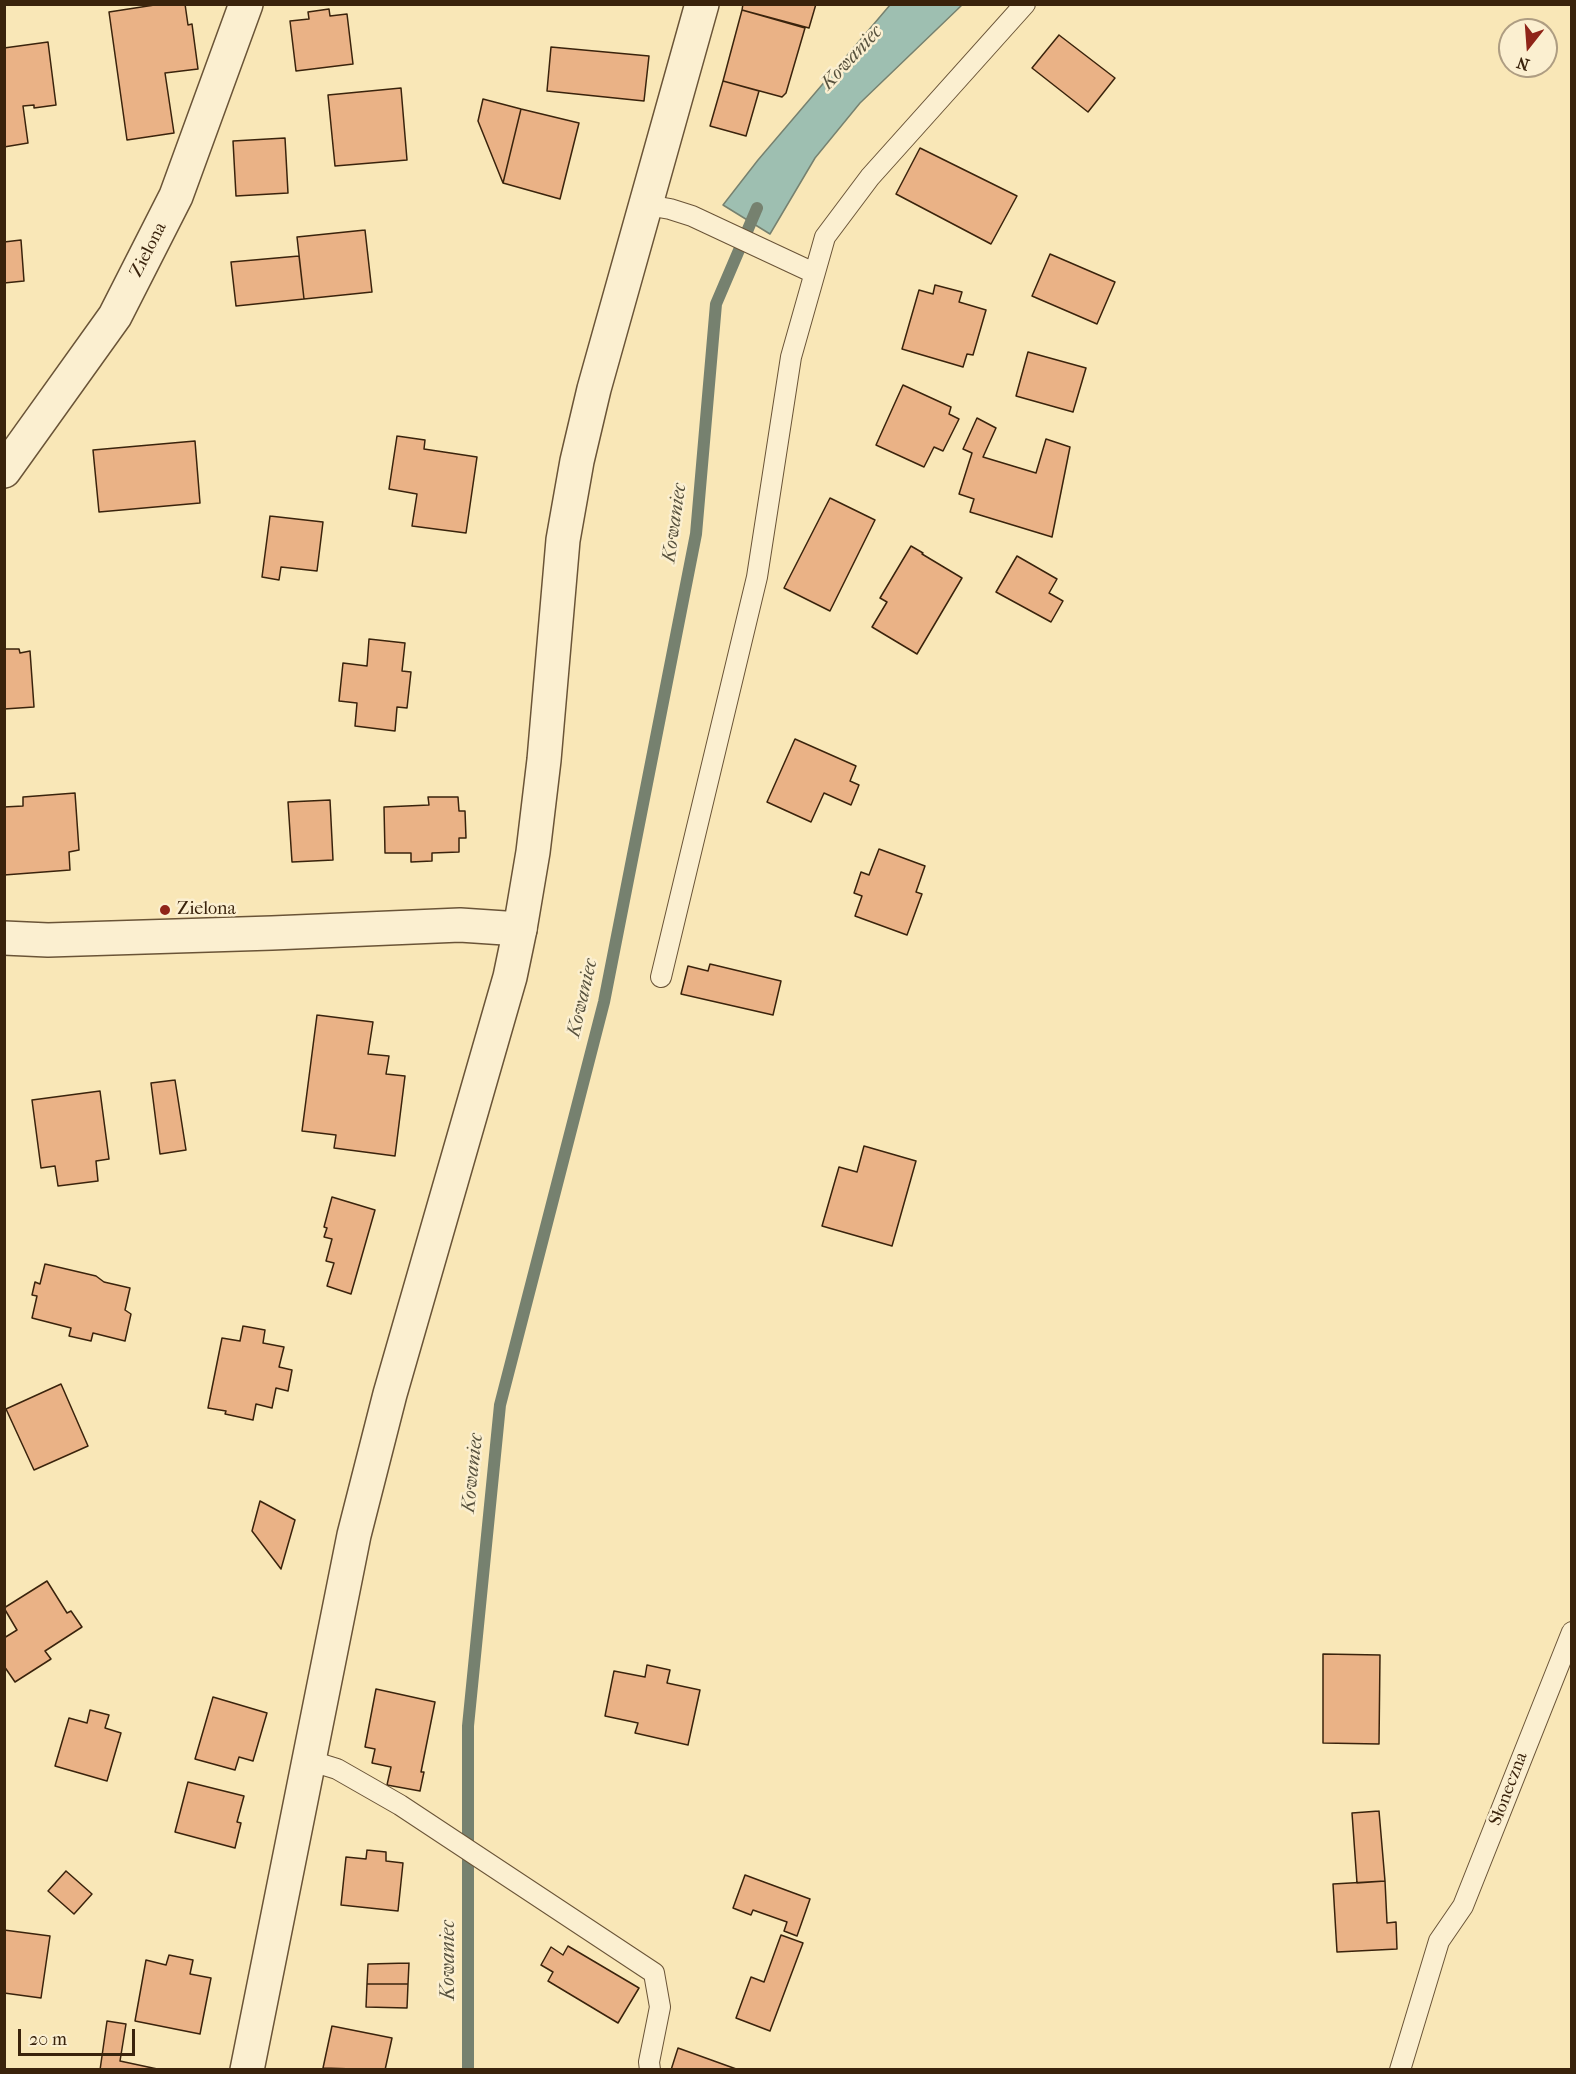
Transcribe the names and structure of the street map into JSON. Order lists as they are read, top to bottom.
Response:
{
  "streets": {
    "street": ["Zielona"],
    "lane": ["Słoneczna"]
  },
  "water": ["Kowaniec"],
  "places": ["Zielona"],
  "scale_bar": "20 m",
  "north": "bottom"
}
